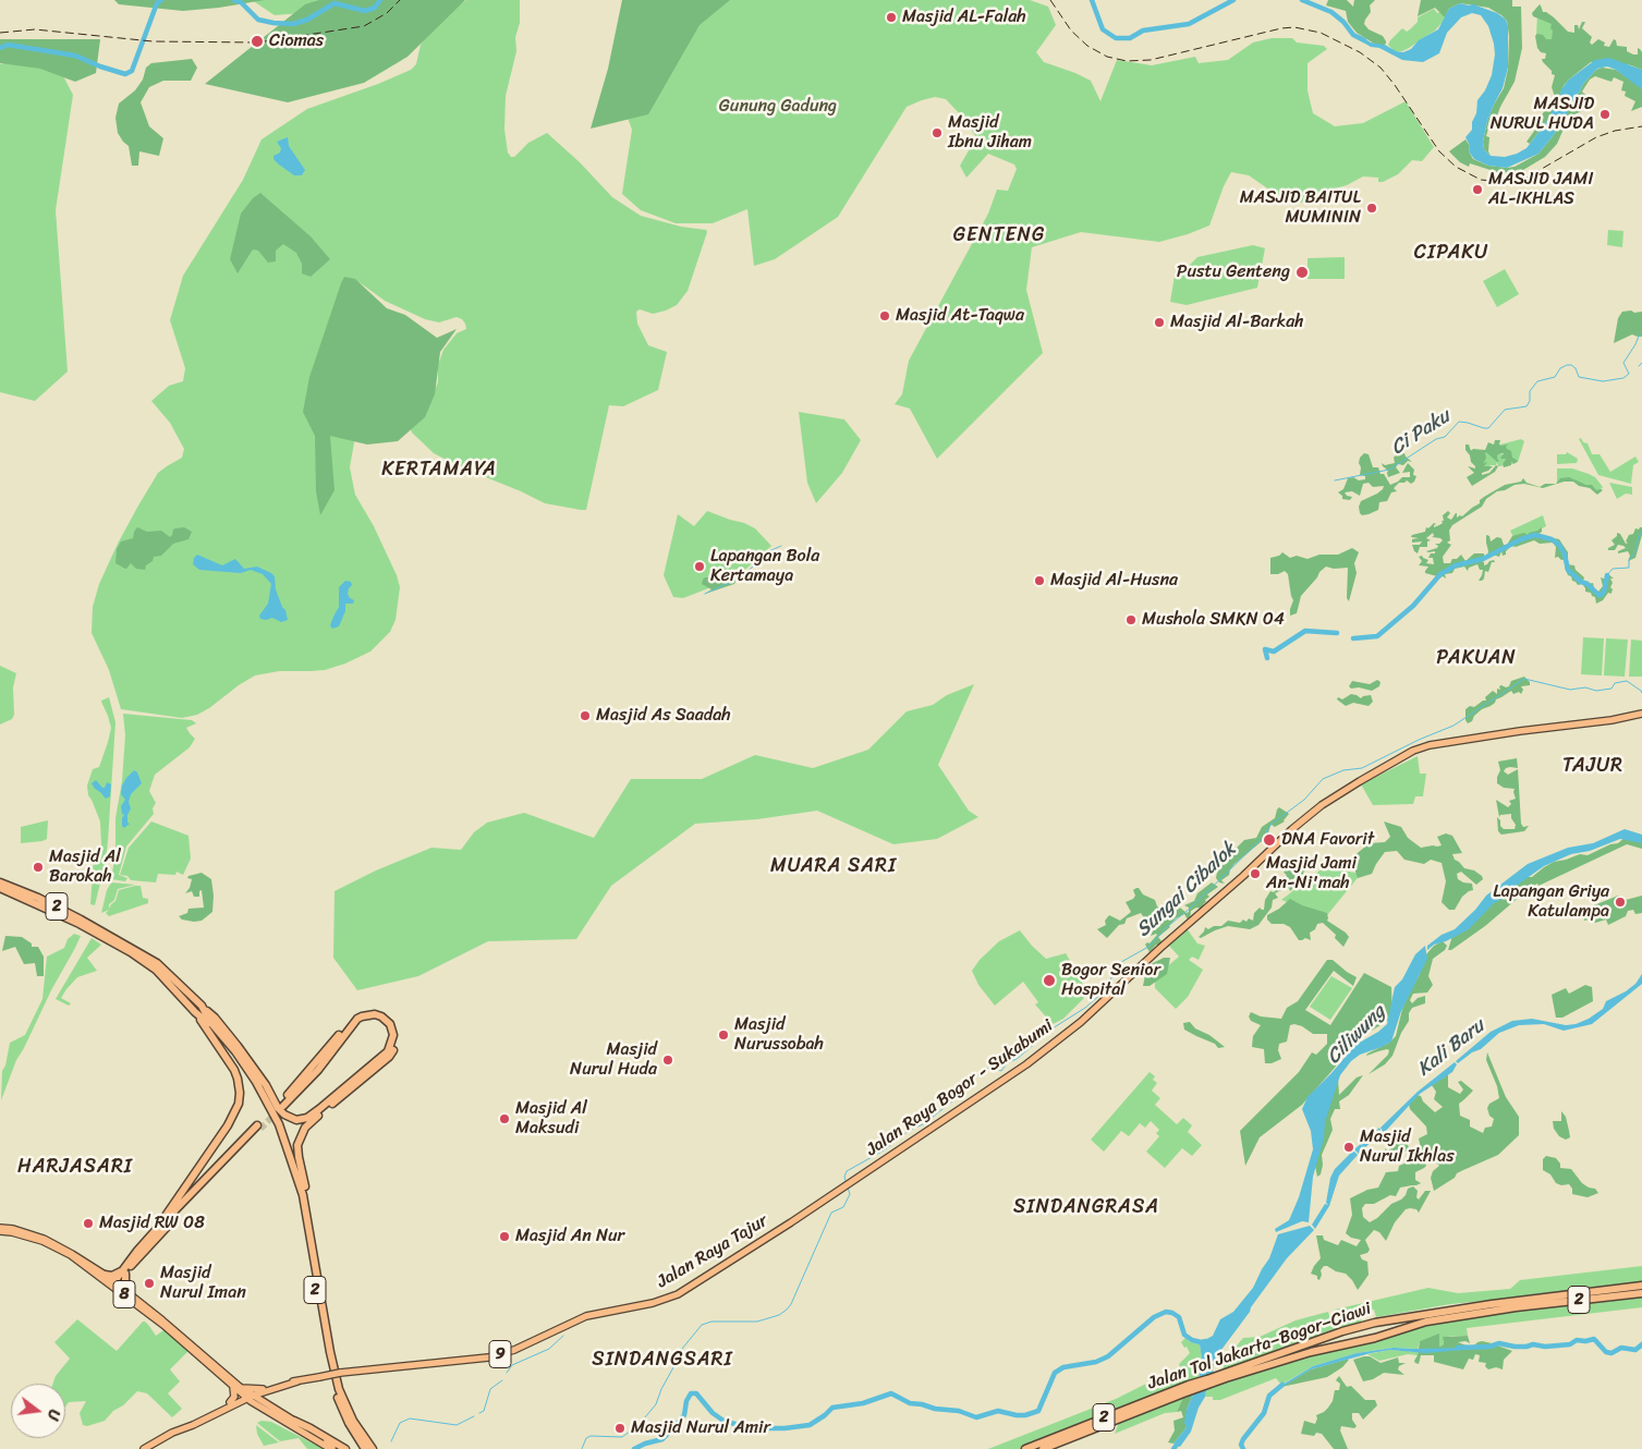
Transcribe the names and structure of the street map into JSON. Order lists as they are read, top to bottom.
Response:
{
  "streets": {
    "highway": [
      "2",
      "Jalan Raya Bogor - Sukabumi",
      "Jalan Raya Tajur",
      "8",
      "Jalan Tol Jakarta–Bogor–Ciawi",
      "9"
    ]
  },
  "crossings": [
    ["Jalan Raya Bogor - Sukabumi", "Jalan Raya Tajur"],
    ["Jalan Raya Tajur", "8"]
  ],
  "districts": [
    "GENTENG",
    "CIPAKU",
    "KERTAMAYA",
    "PAKUAN",
    "TAJUR",
    "MUARA SARI",
    "HARJASARI",
    "SINDANGRASA",
    "SINDANGSARI"
  ],
  "water": [
    "Ci Paku",
    "Sungai Cibalok",
    "Ciliwung",
    "Kali Baru"
  ],
  "parks": ["Gunung Gadung"],
  "places": [
    "Masjid AL-Falah",
    "Ciomas",
    "MASJID NURUL HUDA",
    "Masjid Ibnu Jiham",
    "MASJID JAMI AL-IKHLAS",
    "MASJID BAITUL MUMININ",
    "Pustu Genteng",
    "Masjid At-Taqwa",
    "Masjid Al-Barkah",
    "Lapangan Bola Kertamaya",
    "Masjid Al-Husna",
    "Mushola SMKN 04",
    "Masjid As Saadah",
    "DNA Favorit",
    "Masjid Al Barokah",
    "Masjid Jami An-Ni'mah",
    "Lapangan Griya Katulampa",
    "Bogor Senior Hospital",
    "Masjid Nurussobah",
    "Masjid Nurul Huda",
    "Masjid Al Maksudi",
    "Masjid Nurul Ikhlas",
    "Masjid RW 08",
    "Masjid An Nur",
    "Masjid Nurul Iman",
    "Masjid Nurul Amir"
  ],
  "north": "right"
}
